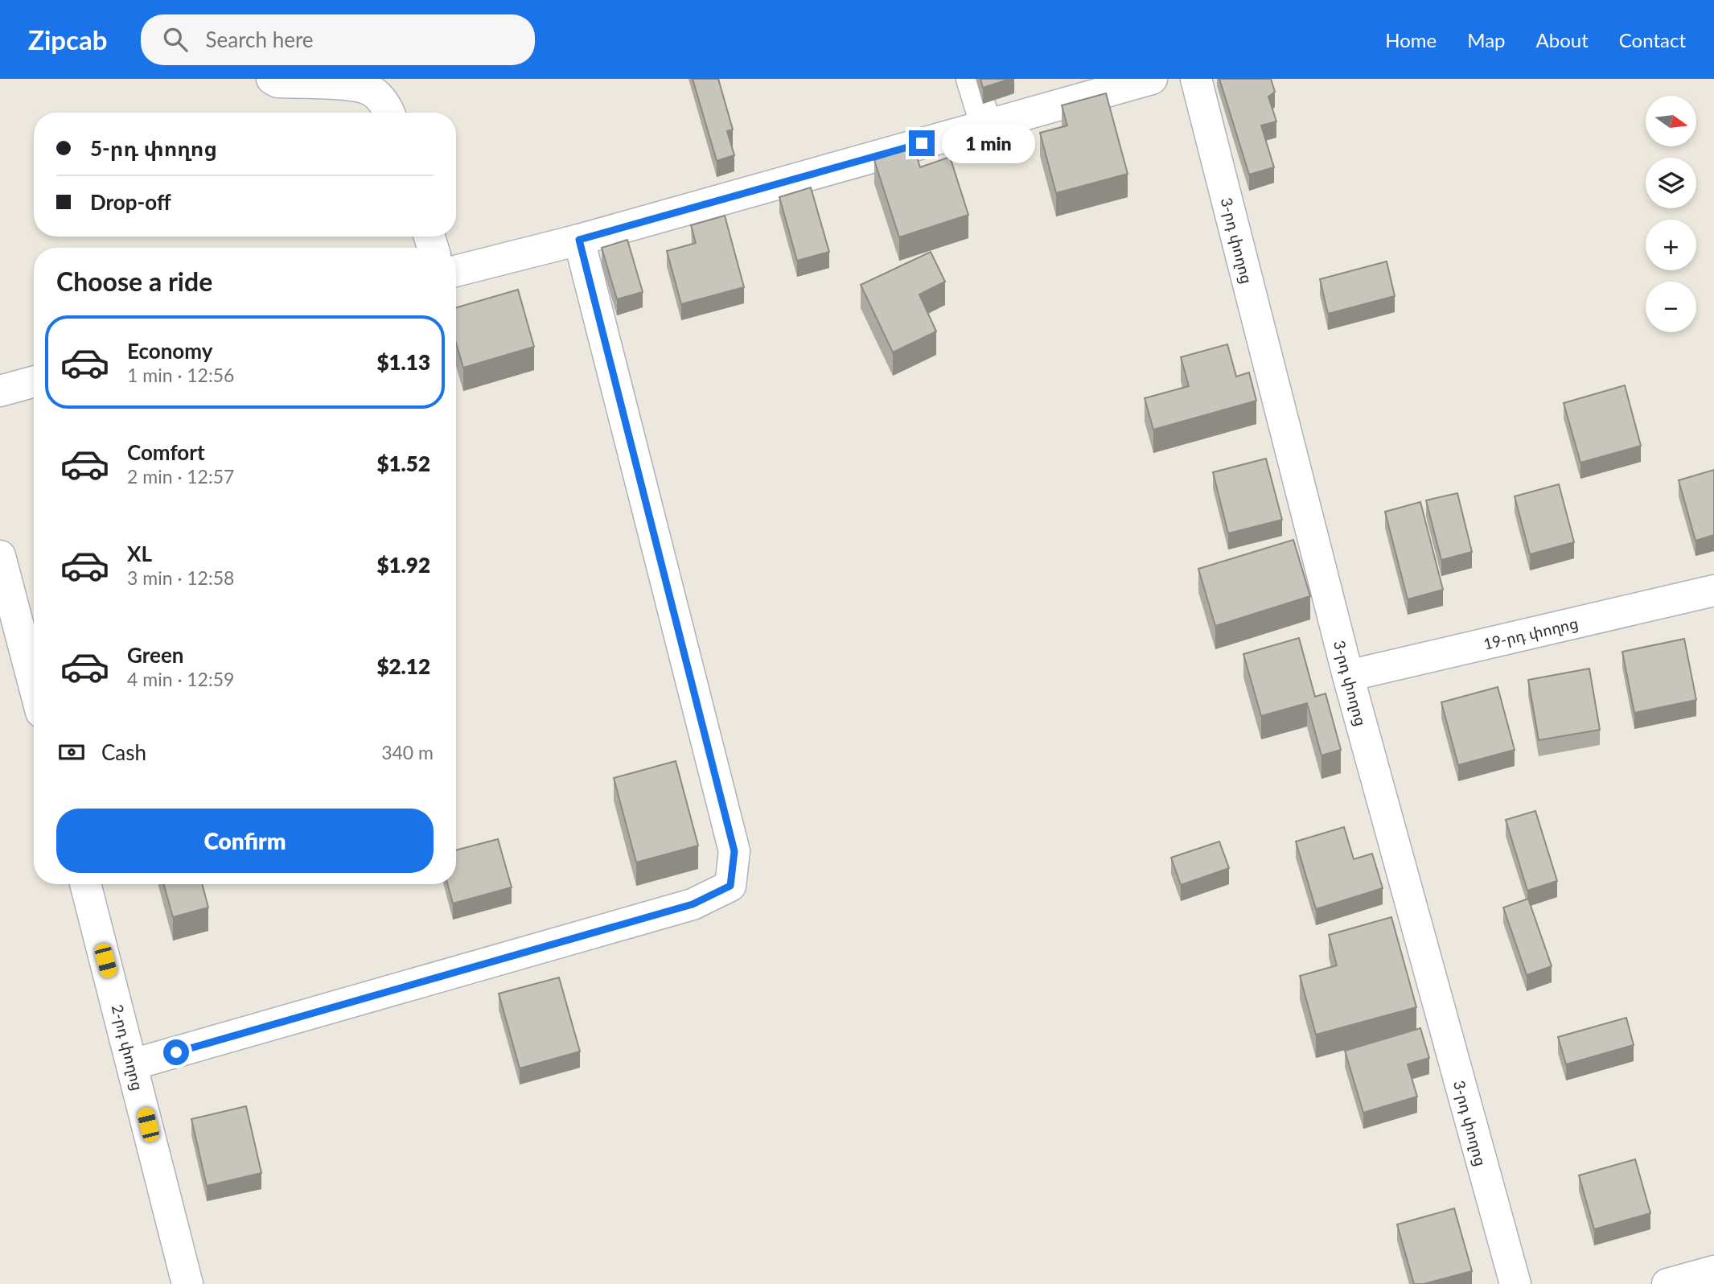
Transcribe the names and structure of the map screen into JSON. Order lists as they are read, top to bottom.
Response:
{
  "streets": {
    "street": ["3-րդ փողոց", "19-րդ փողոց", "2-րդ փողոց"]
  },
  "crossings": [
    ["3-րդ փողոց", "19-րդ փողոց"]
  ],
  "north": "right",
  "page": {
    "header": "Zipcab",
    "search": "Search here",
    "nav": [
      "Home",
      "Map",
      "About",
      "Contact"
    ],
    "map_buttons": ["+", "−"],
    "banner": ["5-րդ փողոց", "Drop-off"],
    "bubble": "1 min",
    "heading": "Choose a ride",
    "list": [
      {
        "name": "Economy",
        "note": "1 min · 12:56",
        "value": "$1.13"
      },
      {
        "name": "Comfort",
        "note": "2 min · 12:57",
        "value": "$1.52"
      },
      {
        "name": "XL",
        "note": "3 min · 12:58",
        "value": "$1.92"
      },
      {
        "name": "Green",
        "note": "4 min · 12:59",
        "value": "$2.12"
      }
    ],
    "pay": ["Cash", "340 m"],
    "buttons": "Confirm"
  }
}
